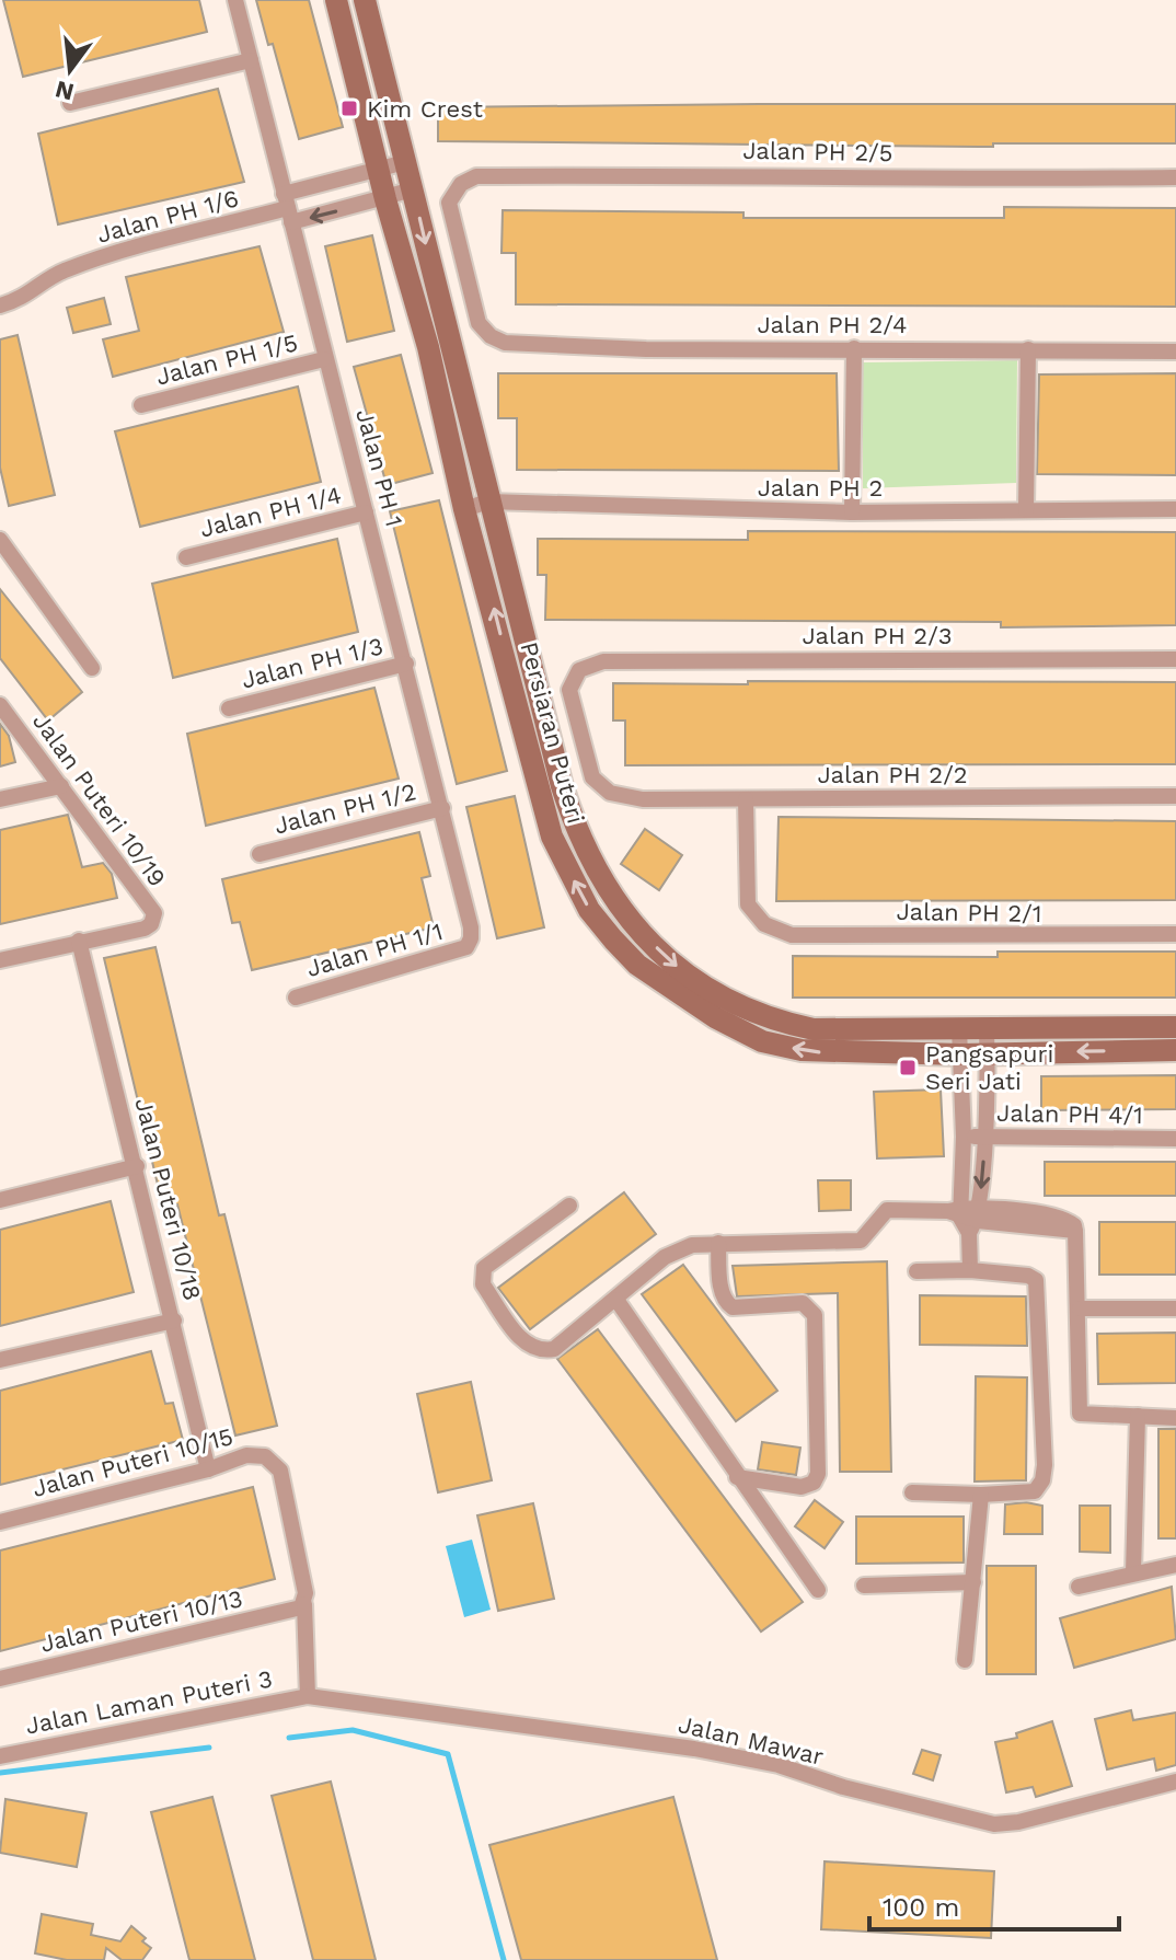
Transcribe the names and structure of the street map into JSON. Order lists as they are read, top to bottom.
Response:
{
  "streets": {
    "main road": ["Persiaran Puteri"],
    "street": [
      "Jalan PH 2/5",
      "Jalan PH 1/6",
      "Jalan PH 2/4",
      "Jalan PH 1/5",
      "Jalan PH 1",
      "Jalan PH 2",
      "Jalan PH 1/4",
      "Jalan PH 2/3",
      "Jalan PH 1/3",
      "Jalan PH 2/2",
      "Jalan Puteri 10/19",
      "Jalan PH 1/2",
      "Jalan PH 2/1",
      "Jalan PH 1/1",
      "Jalan PH 4/1",
      "Jalan Puteri 10/18",
      "Jalan Puteri 10/15",
      "Jalan Puteri 10/13",
      "Jalan Laman Puteri 3",
      "Jalan Mawar"
    ]
  },
  "crossings": [
    ["Jalan PH 2/5", "Jalan PH 2/4"],
    ["Jalan PH 1/6", "Jalan PH 1"],
    ["Jalan PH 1/5", "Jalan PH 1"],
    ["Jalan PH 1", "Jalan PH 1/4"],
    ["Jalan PH 1", "Jalan PH 1/3"],
    ["Jalan PH 1", "Jalan PH 1/2"],
    ["Jalan PH 1", "Jalan PH 1/1"],
    ["Jalan PH 2", "Persiaran Puteri"],
    ["Jalan PH 2/3", "Jalan PH 2/2"],
    ["Jalan PH 2/2", "Jalan PH 2/1"],
    ["Jalan Puteri 10/19", "Jalan Puteri 10/18"],
    ["Jalan Puteri 10/18", "Jalan Puteri 10/15"],
    ["Jalan Puteri 10/15", "Jalan Puteri 10/13"],
    ["Jalan Puteri 10/15", "Jalan Laman Puteri 3"],
    ["Jalan Puteri 10/15", "Jalan Mawar"],
    ["Jalan Laman Puteri 3", "Jalan Mawar"]
  ],
  "places": {
    "transit": ["Kim Crest", "Pangsapuri Seri Jati"]
  },
  "scale_bar": "100 m",
  "north": "bottom"
}
